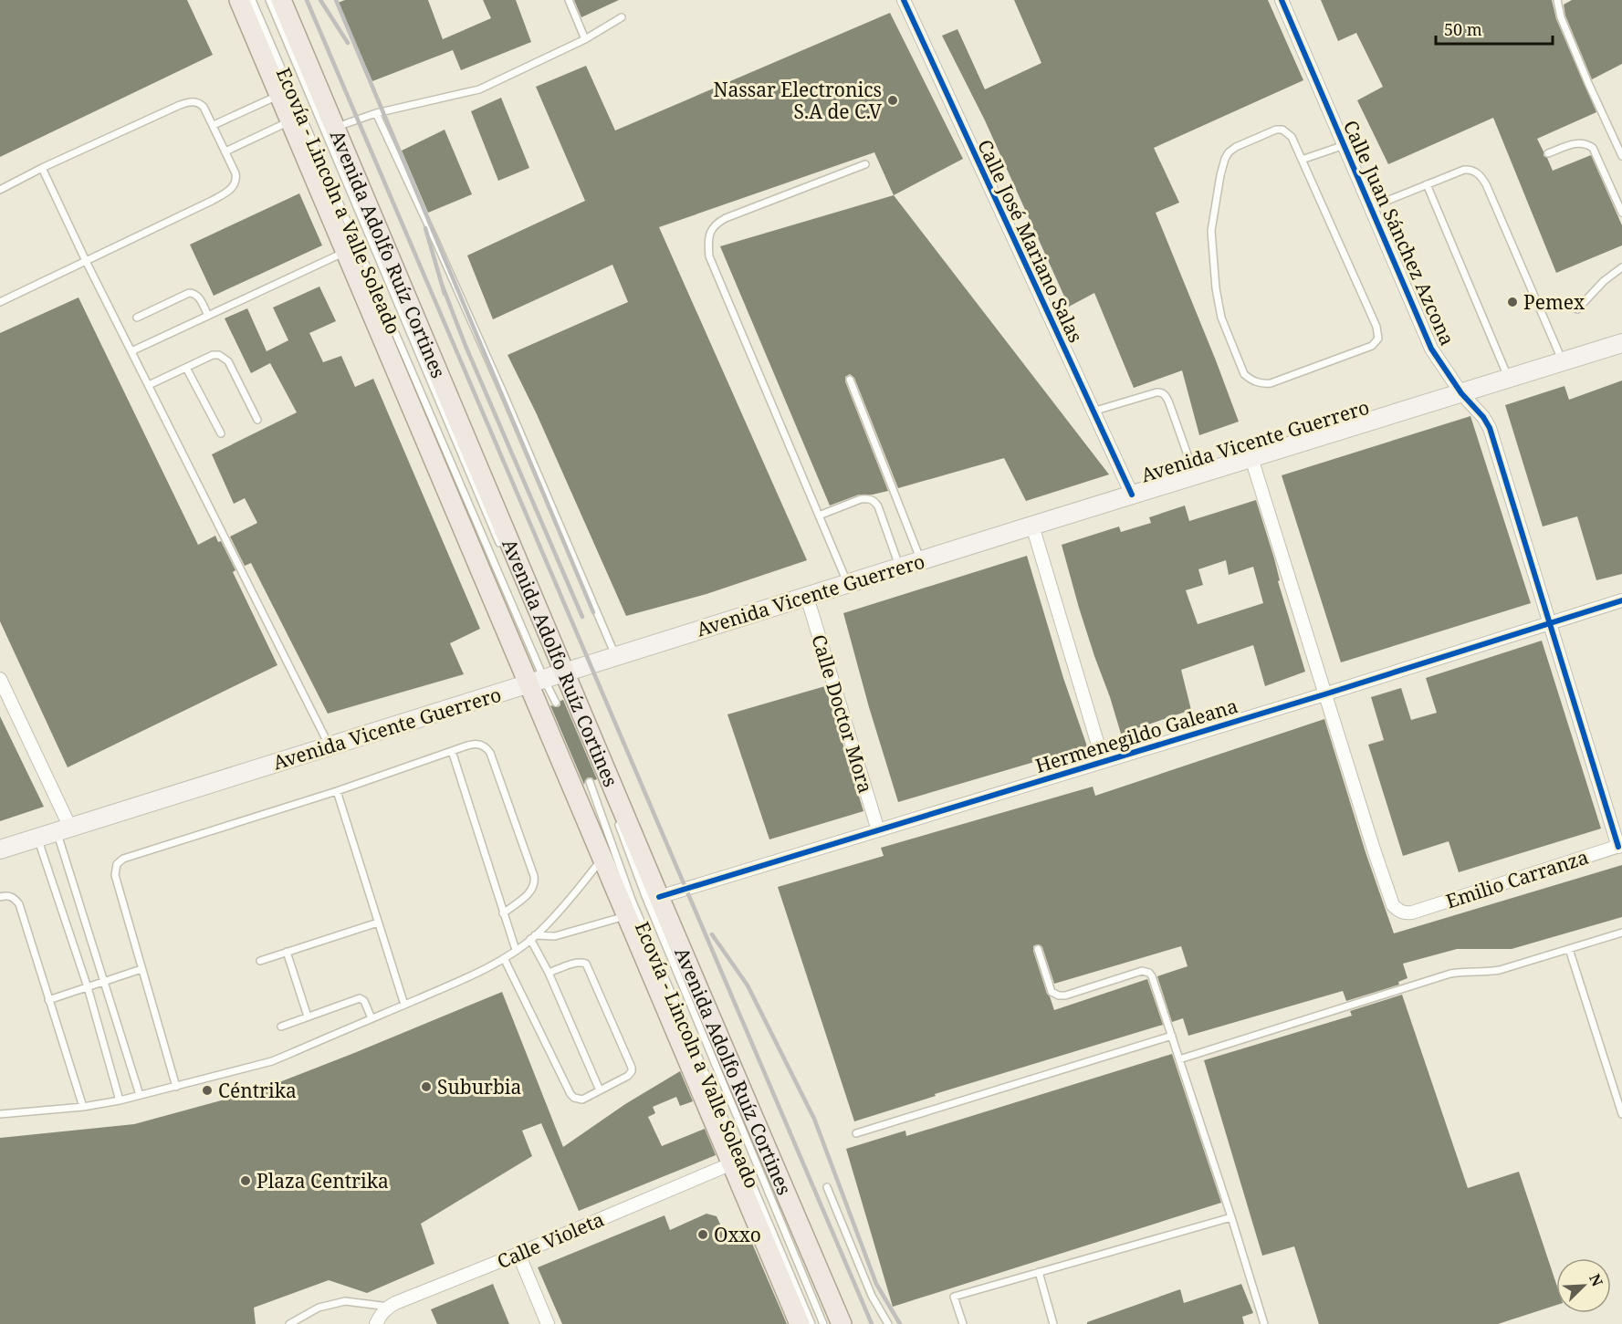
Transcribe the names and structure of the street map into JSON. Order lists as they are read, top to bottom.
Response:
{
  "streets": {
    "main road": ["Avenida Adolfo Ruíz Cortines", "Avenida Vicente Guerrero"],
    "street": [
      "Calle Juan Sánchez Azcona",
      "Calle José Mariano Salas",
      "Calle Doctor Mora",
      "Hermenegildo Galeana",
      "Emilio Carranza",
      "Calle Violeta"
    ],
    "lane": ["Ecovía - Lincoln a Valle Soleado"]
  },
  "crossings": [
    ["Ecovía - Lincoln a Valle Soleado", "Avenida Adolfo Ruíz Cortines"],
    ["Ecovía - Lincoln a Valle Soleado", "Avenida Vicente Guerrero"],
    ["Calle Juan Sánchez Azcona", "Avenida Vicente Guerrero"],
    ["Calle Juan Sánchez Azcona", "Hermenegildo Galeana"],
    ["Calle Juan Sánchez Azcona", "Emilio Carranza"],
    ["Calle José Mariano Salas", "Avenida Vicente Guerrero"],
    ["Avenida Adolfo Ruíz Cortines", "Avenida Vicente Guerrero"],
    ["Avenida Adolfo Ruíz Cortines", "Hermenegildo Galeana"],
    ["Avenida Adolfo Ruíz Cortines", "Calle Violeta"],
    ["Avenida Vicente Guerrero", "Calle Doctor Mora"],
    ["Calle Doctor Mora", "Hermenegildo Galeana"],
    ["Hermenegildo Galeana", "Emilio Carranza"]
  ],
  "places": [
    "Nassar Electronics S.A de C.V",
    "Pemex",
    "Suburbia",
    "Céntrika",
    "Plaza Centrika",
    "Oxxo"
  ],
  "scale_bar": "50 m",
  "north": "top right"
}
